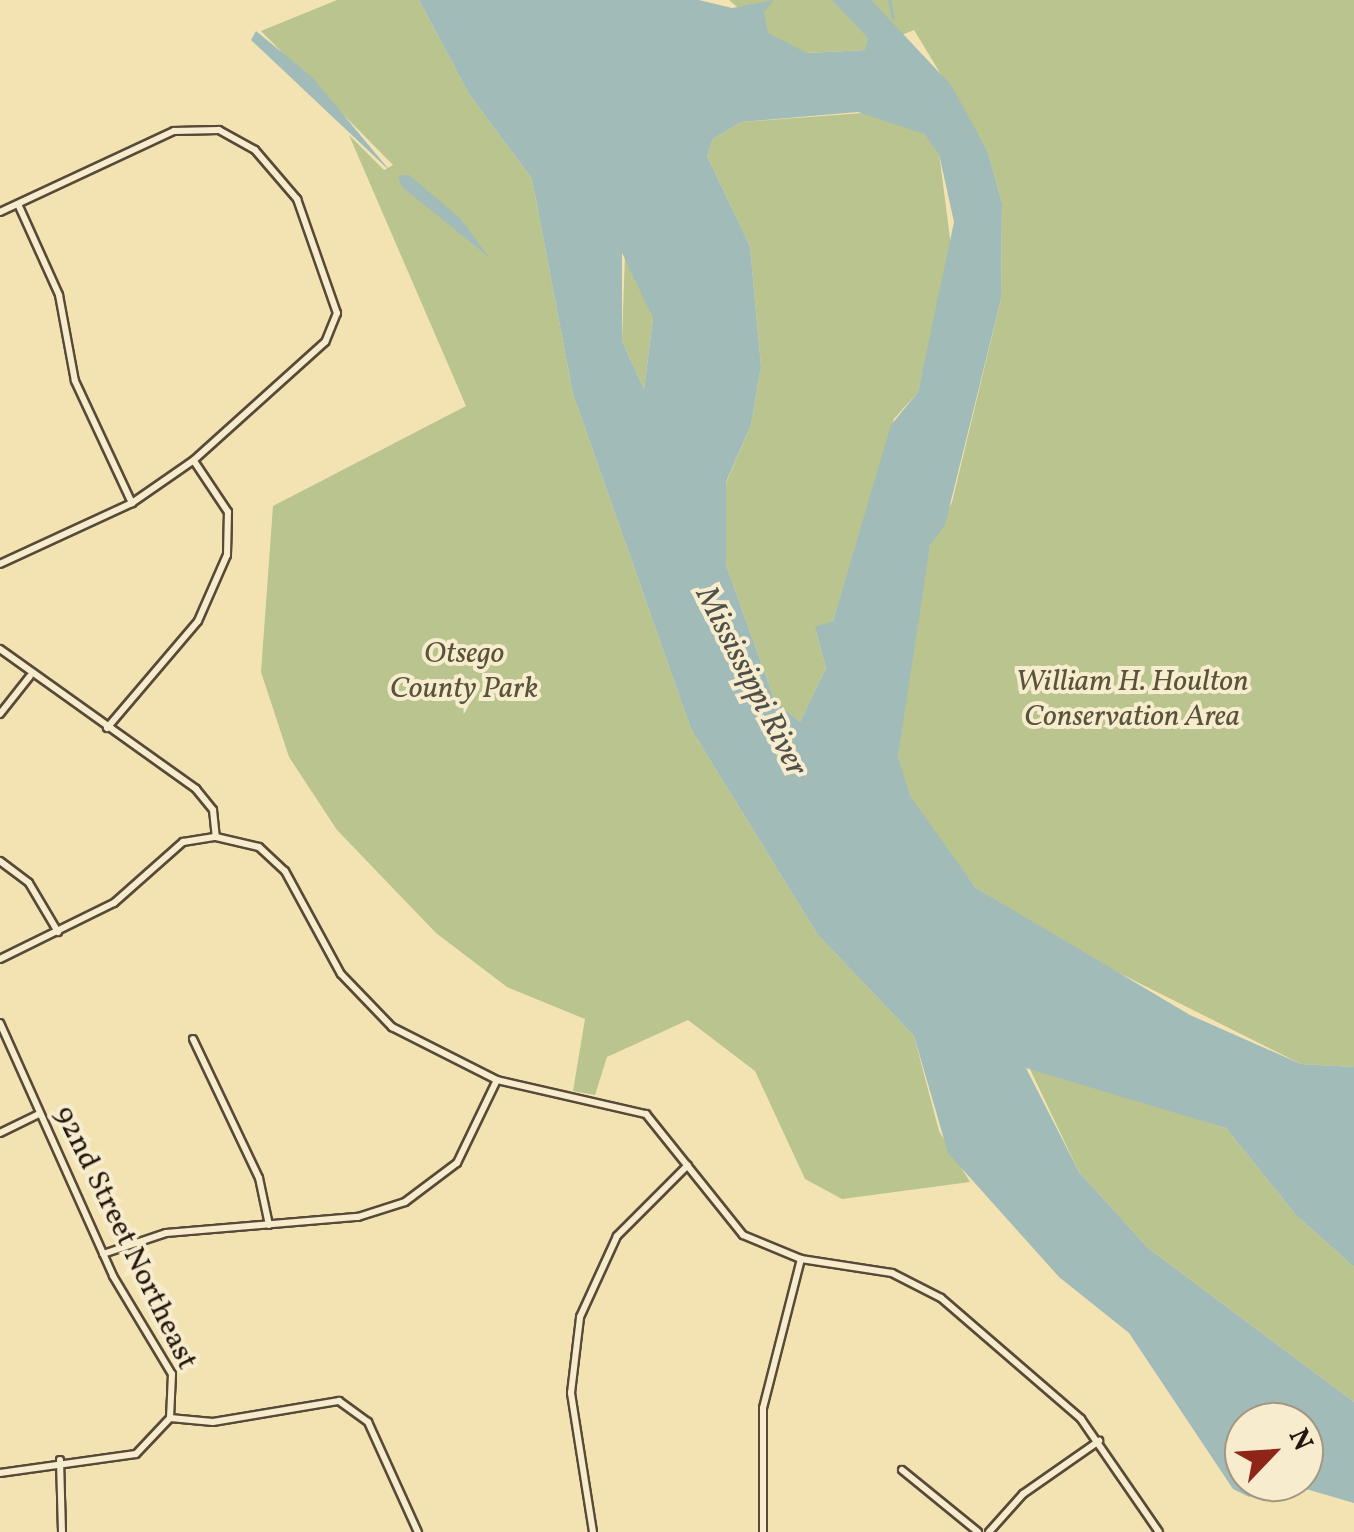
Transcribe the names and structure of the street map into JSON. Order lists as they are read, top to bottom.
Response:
{
  "streets": {
    "street": ["92nd Street Northeast"]
  },
  "water": ["Mississippi River"],
  "parks": ["Otsego County Park", "William H. Houlton Conservation Area"],
  "north": "top right"
}
